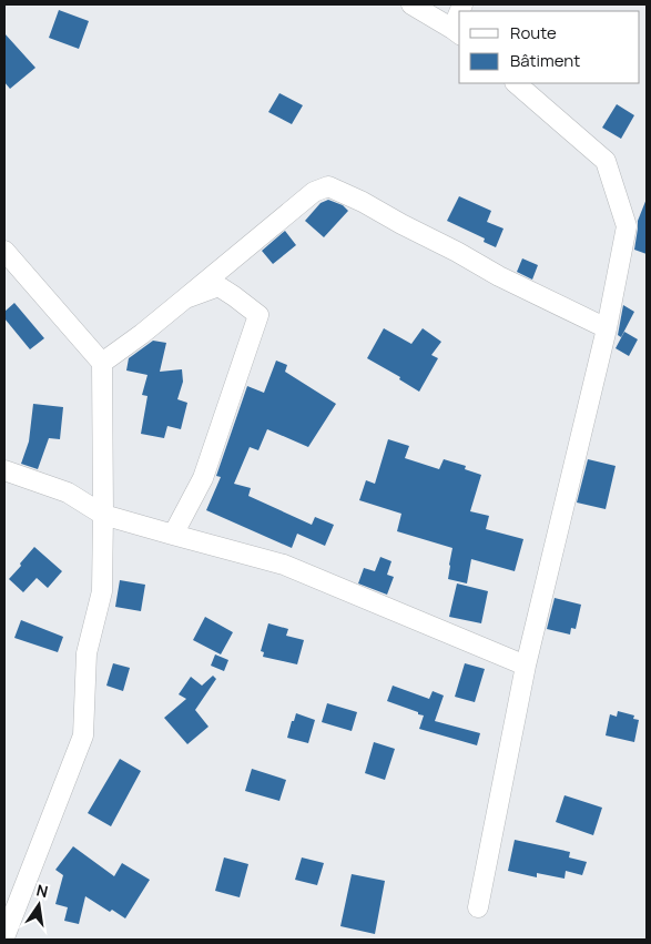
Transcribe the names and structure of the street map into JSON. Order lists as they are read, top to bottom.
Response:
{
  "legend": ["Route", "Bâtiment"],
  "north": "top"
}
